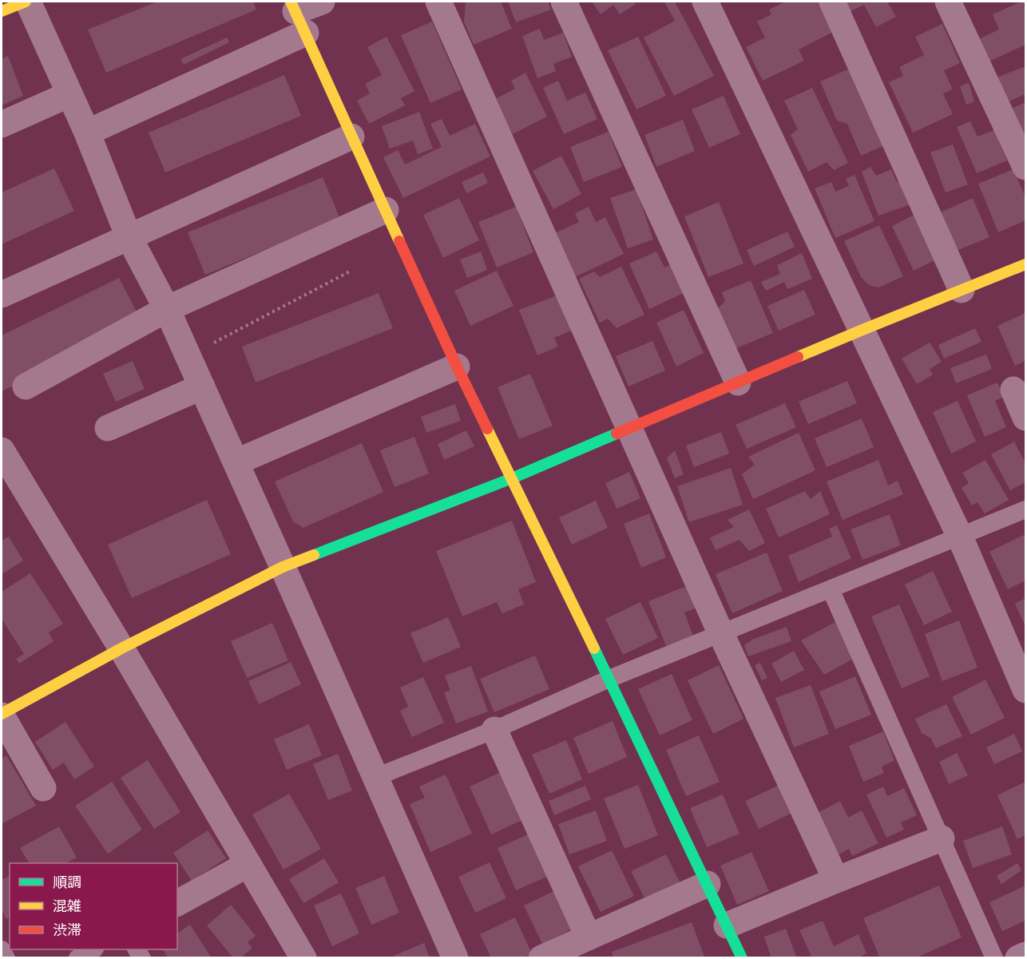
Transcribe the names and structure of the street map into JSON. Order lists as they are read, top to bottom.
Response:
{
  "legend": ["順調", "混雑", "渋滞"]
}
